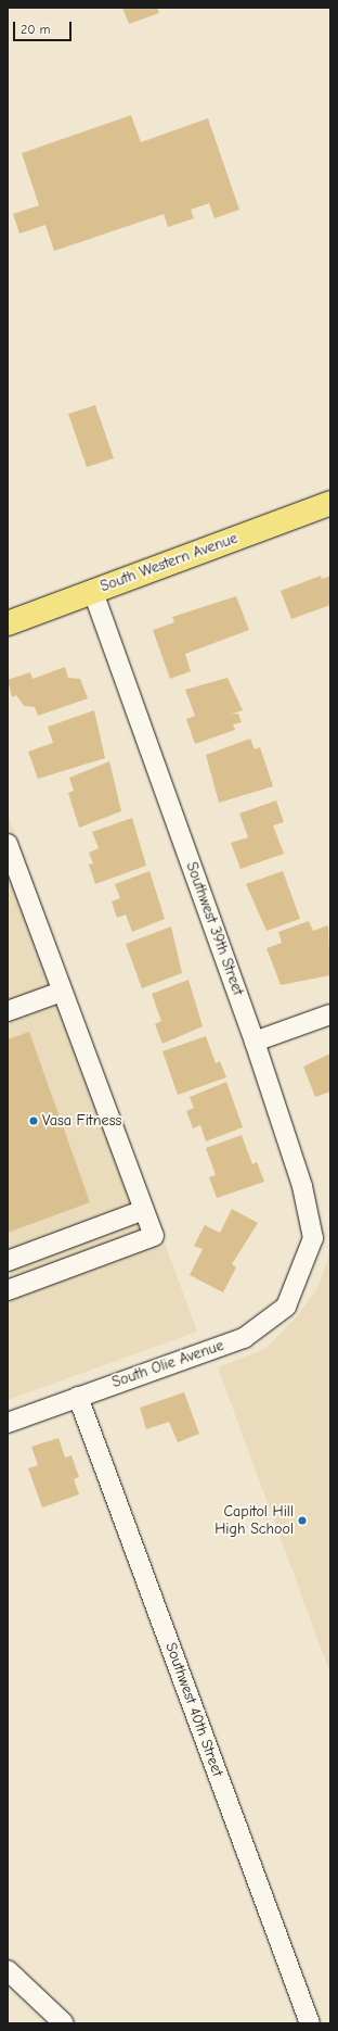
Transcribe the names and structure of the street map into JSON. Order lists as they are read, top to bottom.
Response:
{
  "streets": {
    "main road": ["South Western Avenue"],
    "street": ["Southwest 39th Street", "South Olie Avenue", "Southwest 40th Street"]
  },
  "crossings": [
    ["South Western Avenue", "Southwest 39th Street"],
    ["Southwest 39th Street", "South Olie Avenue"],
    ["South Olie Avenue", "Southwest 40th Street"]
  ],
  "places": ["Vasa Fitness", "Capitol Hill High School"],
  "scale_bar": "20 m"
}
